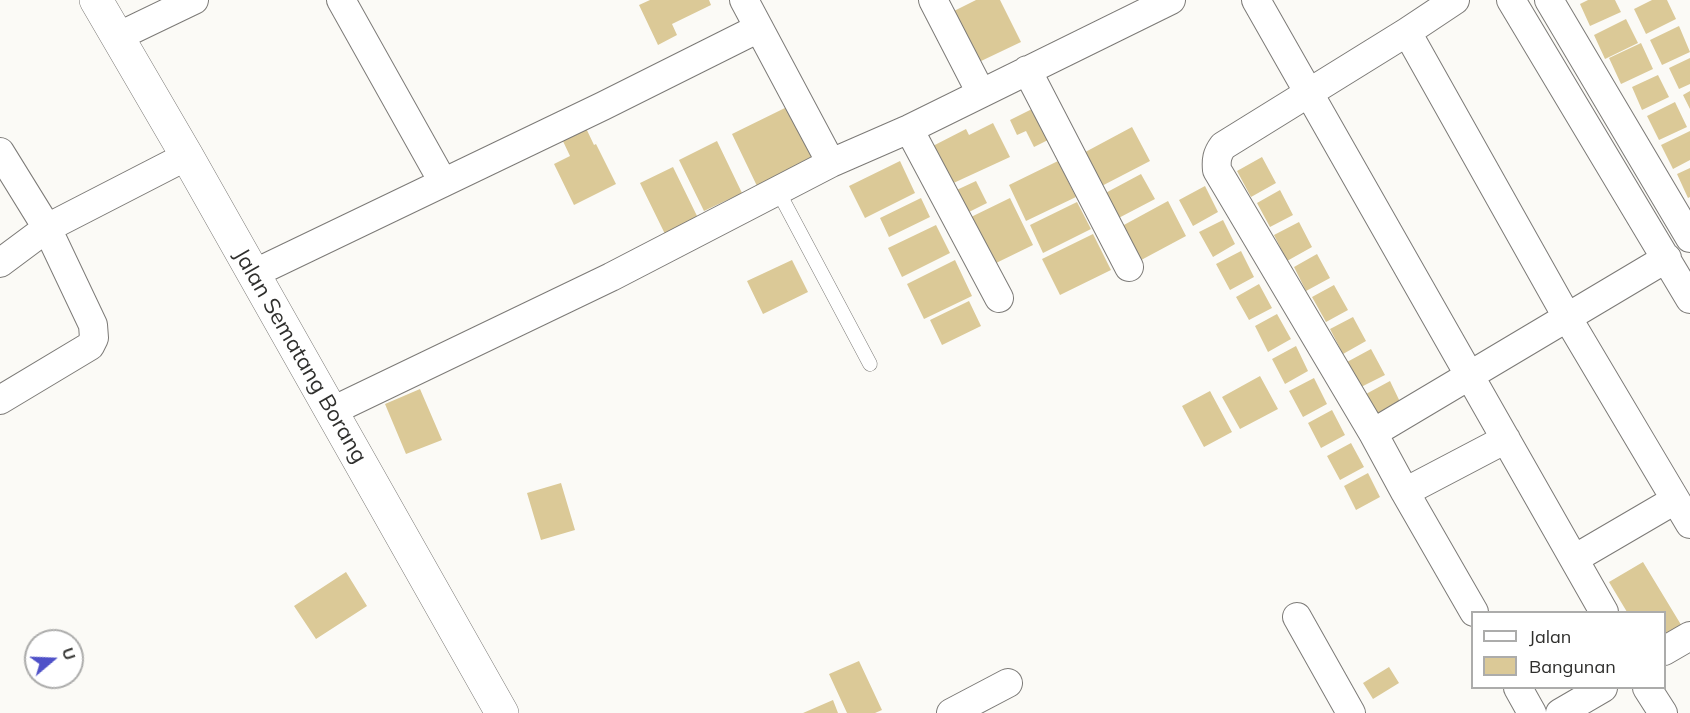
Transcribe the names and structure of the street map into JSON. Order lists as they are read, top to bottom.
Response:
{
  "streets": {
    "street": ["Jalan Sematang Borang"]
  },
  "legend": ["Jalan", "Bangunan"],
  "north": "right"
}
